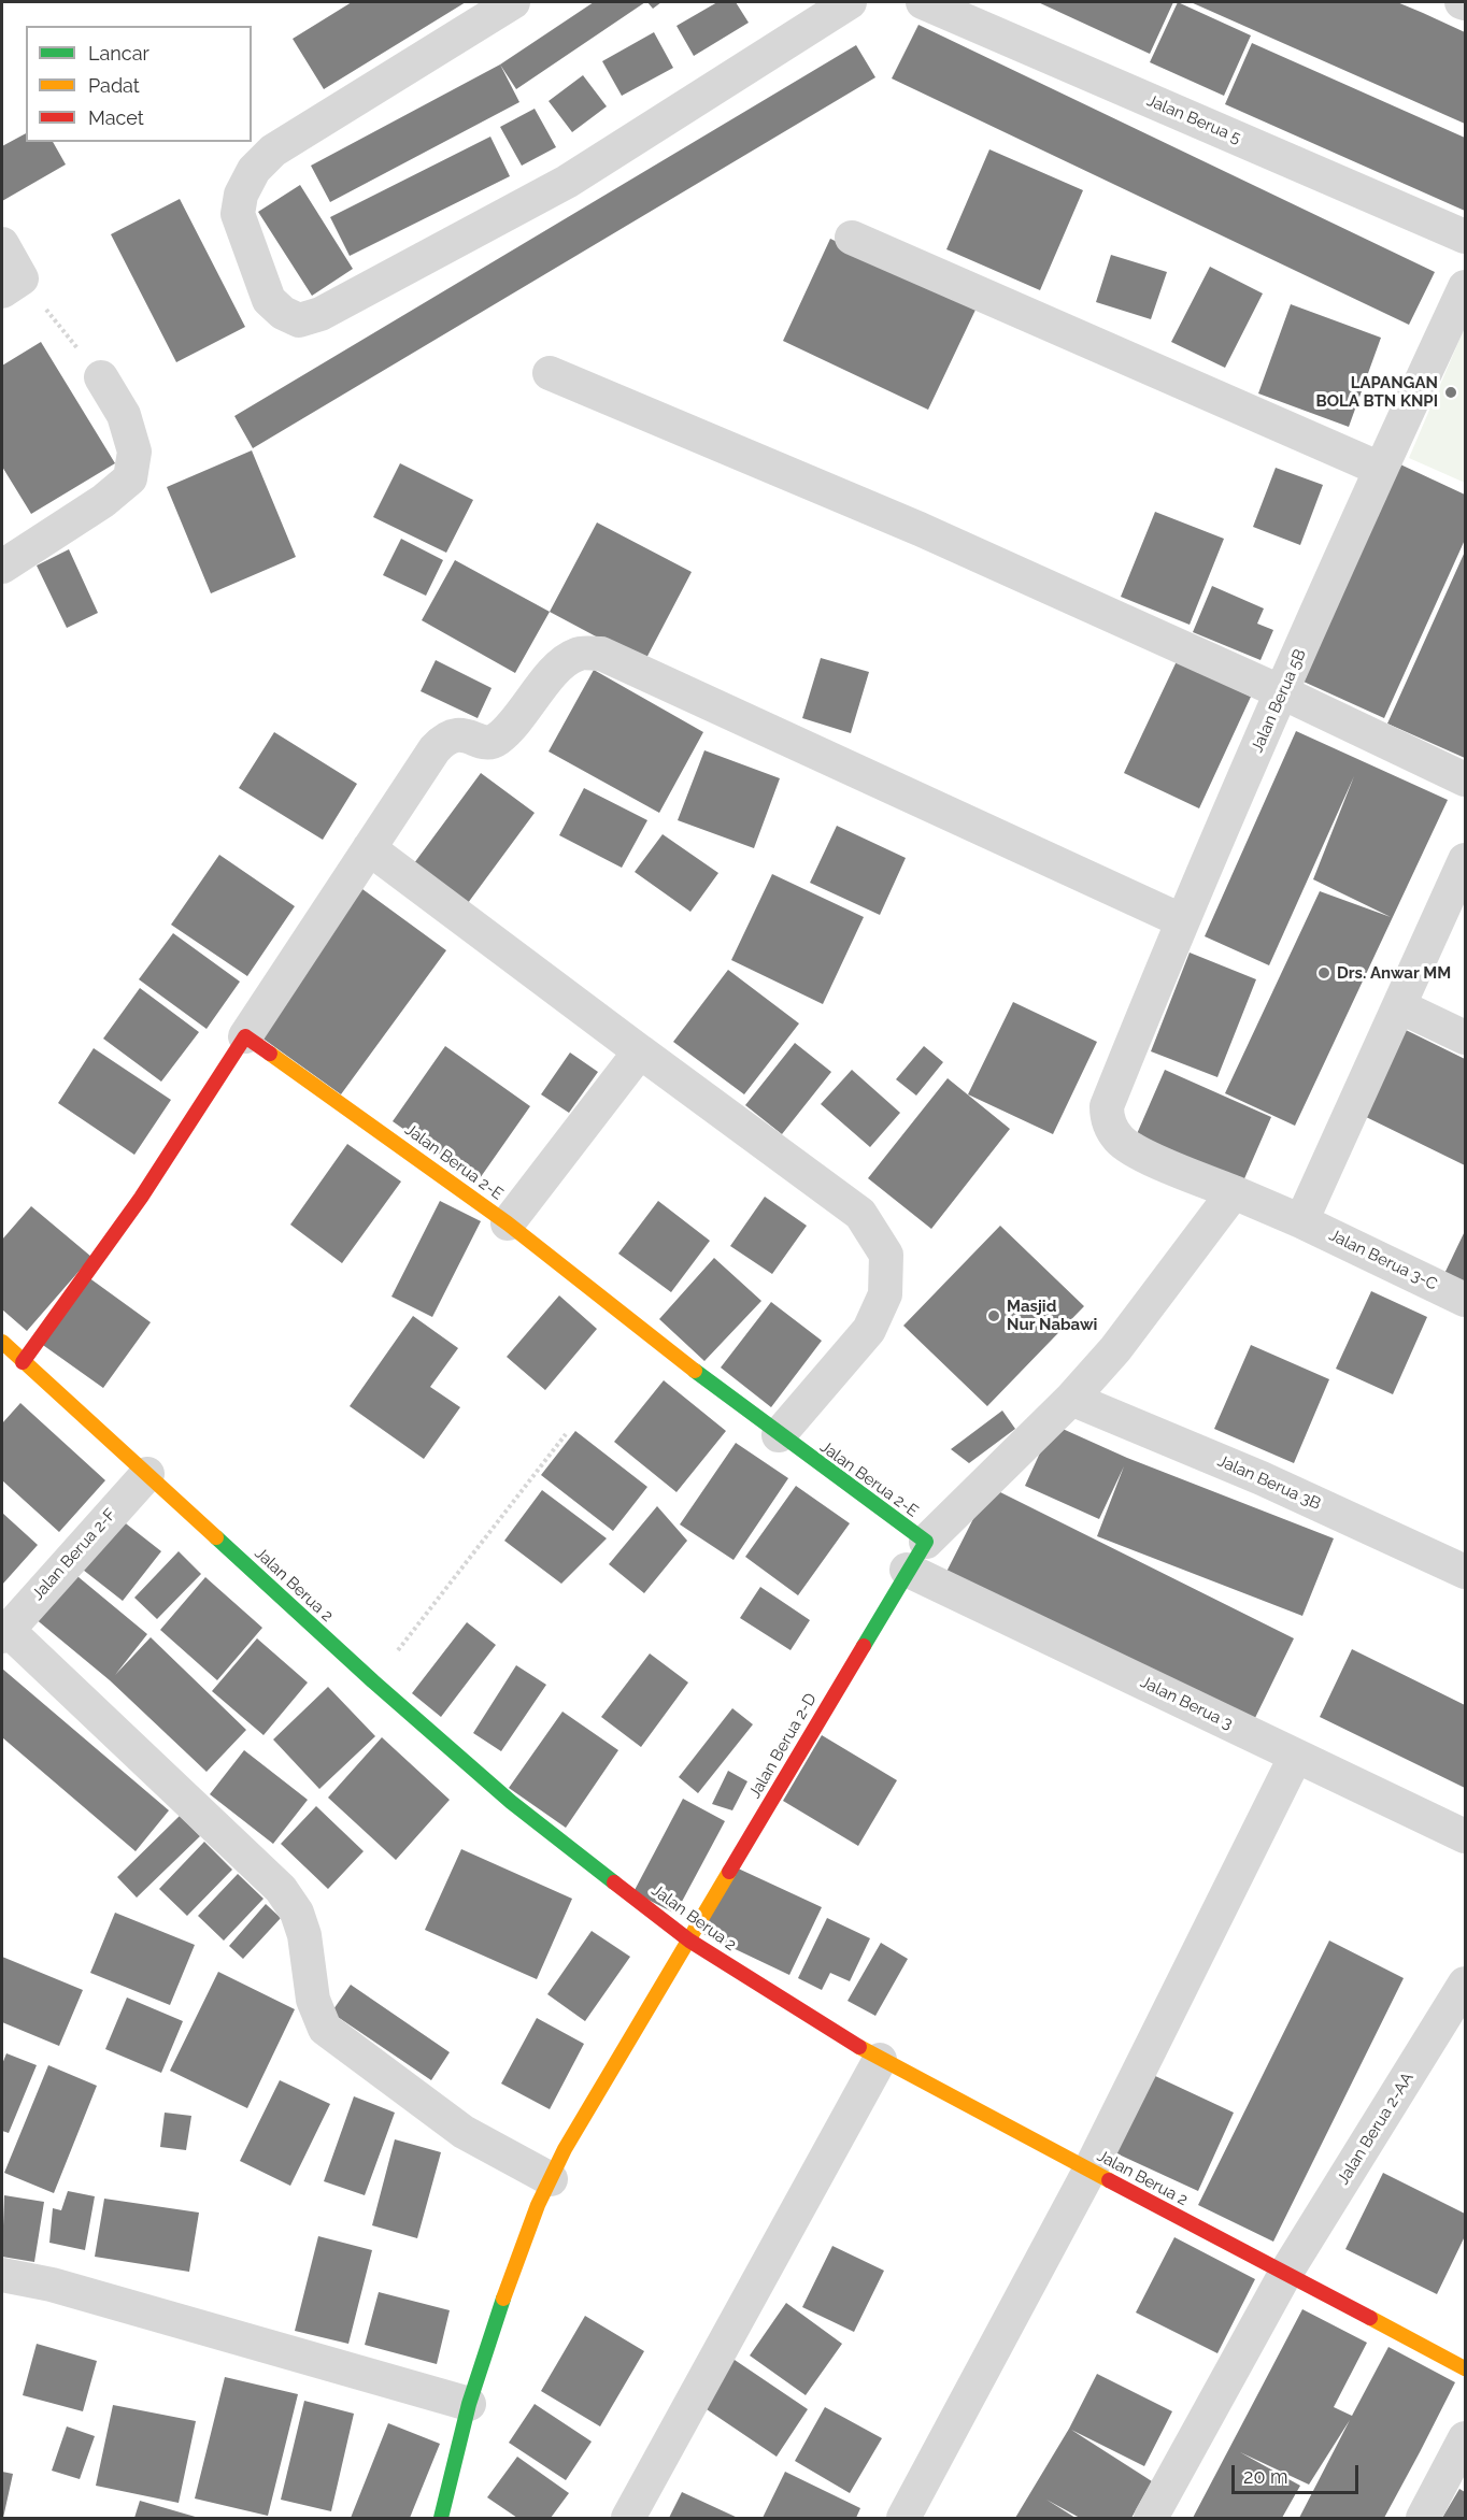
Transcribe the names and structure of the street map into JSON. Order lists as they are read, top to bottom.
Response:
{
  "streets": {
    "street": [
      "Jalan Berua 5",
      "Jalan Berua 5B",
      "Jalan Berua 2-E",
      "Jalan Berua 3-C",
      "Jalan Berua 3B",
      "Jalan Berua 2-F",
      "Jalan Berua 2",
      "Jalan Berua 3",
      "Jalan Berua 2-D",
      "Jalan Berua 2-AA"
    ]
  },
  "crossings": [
    ["Jalan Berua 5B", "Jalan Berua 3-C"],
    ["Jalan Berua 2-F", "Jalan Berua 2"],
    ["Jalan Berua 2", "Jalan Berua 2-D"],
    ["Jalan Berua 2", "Jalan Berua 2-AA"],
    ["Jalan Berua 3", "Jalan Berua 2-D"]
  ],
  "places": ["LAPANGAN BOLA BTN KNPI", "Drs. Anwar MM", "Masjid Nur Nabawi"],
  "legend": ["Lancar", "Padat", "Macet"],
  "scale_bar": "20 m"
}
